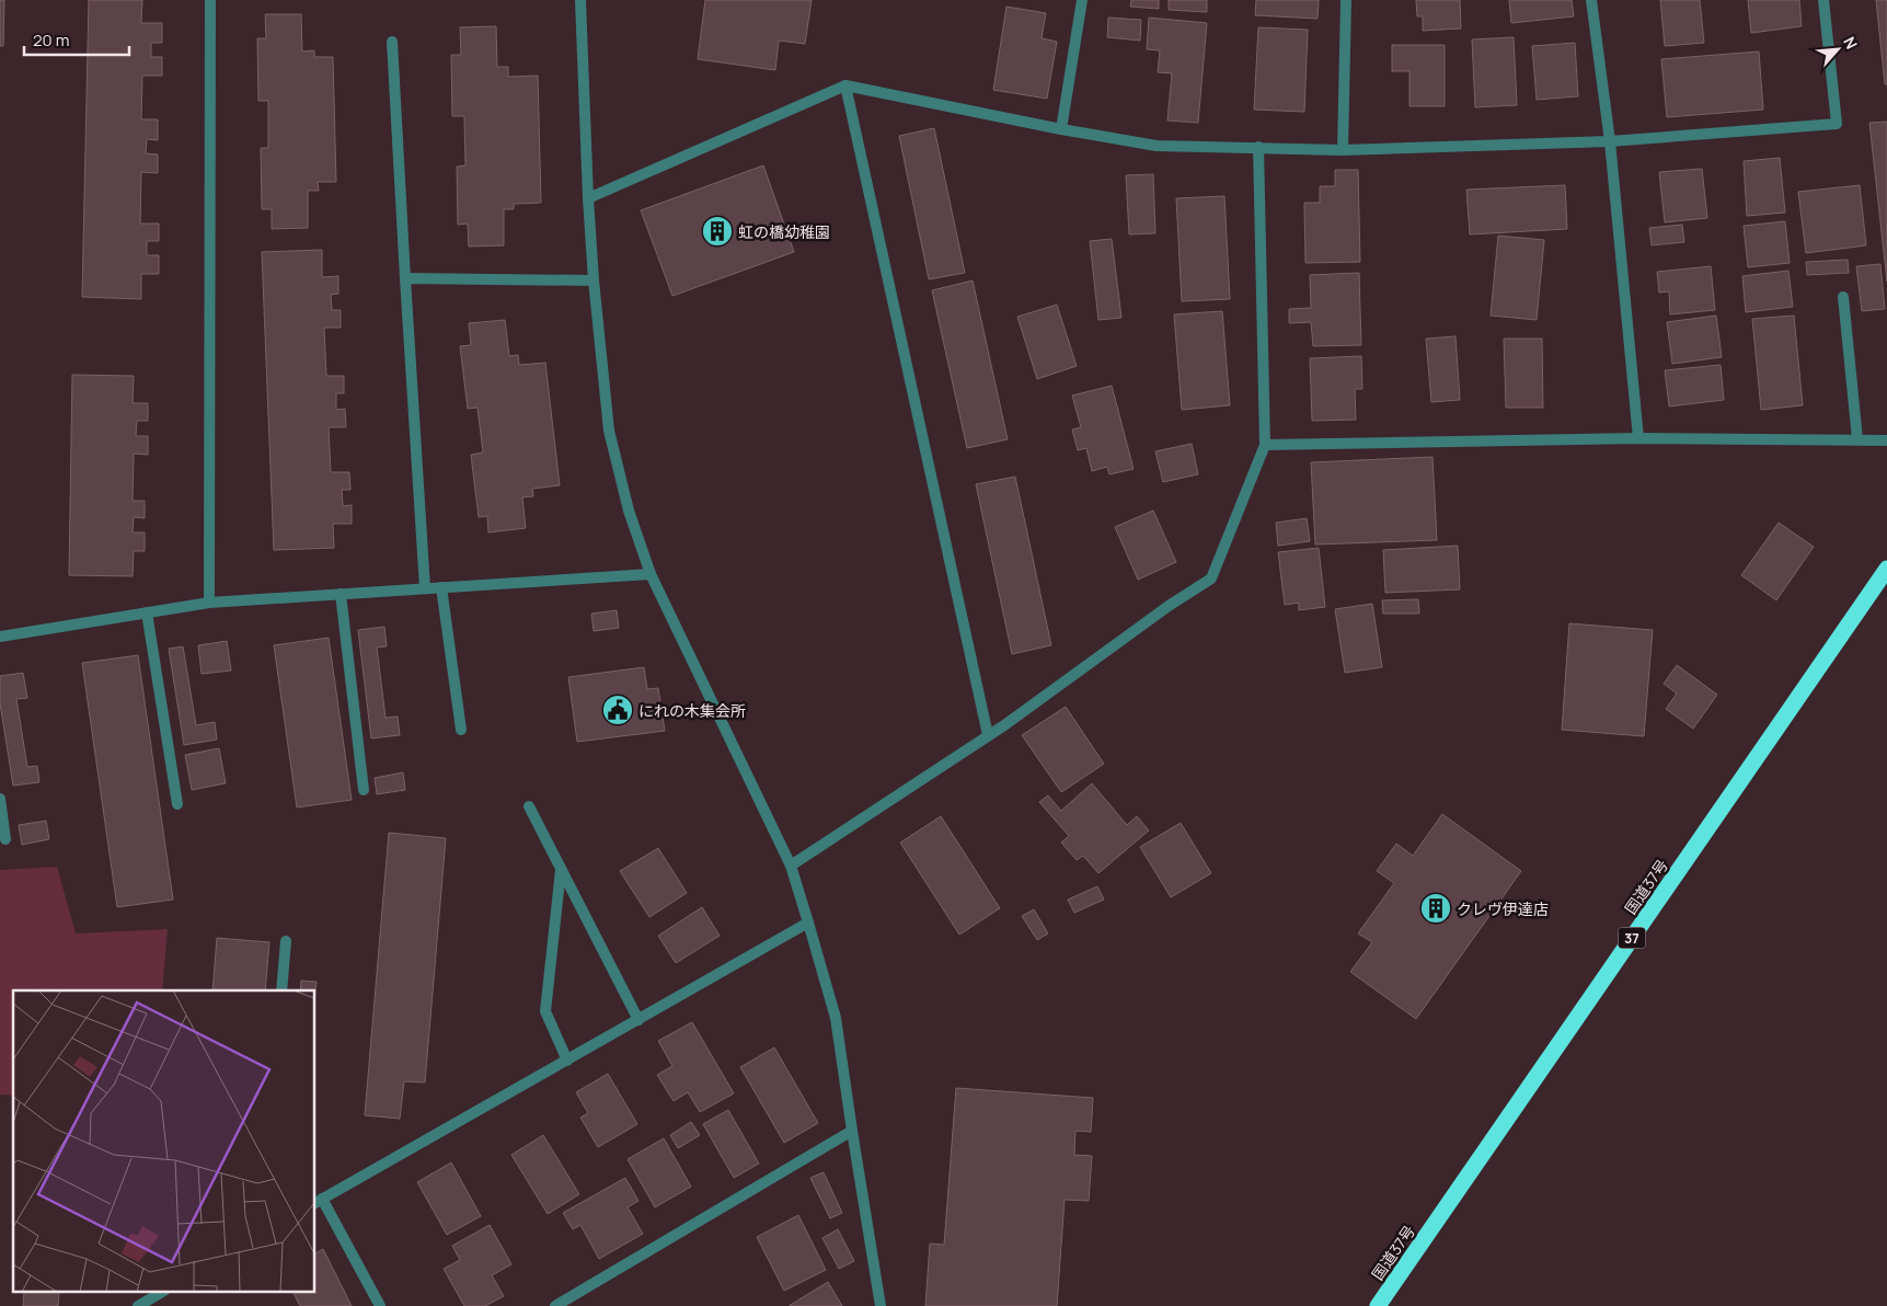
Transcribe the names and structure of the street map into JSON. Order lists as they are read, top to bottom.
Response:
{
  "streets": {
    "highway": ["国道37号", "37"]
  },
  "places": {
    "building": ["虹の橋幼稚園", "クレヴ伊達店"],
    "public building": ["にれの木集会所"]
  },
  "scale_bar": "20 m",
  "north": "top right"
}
